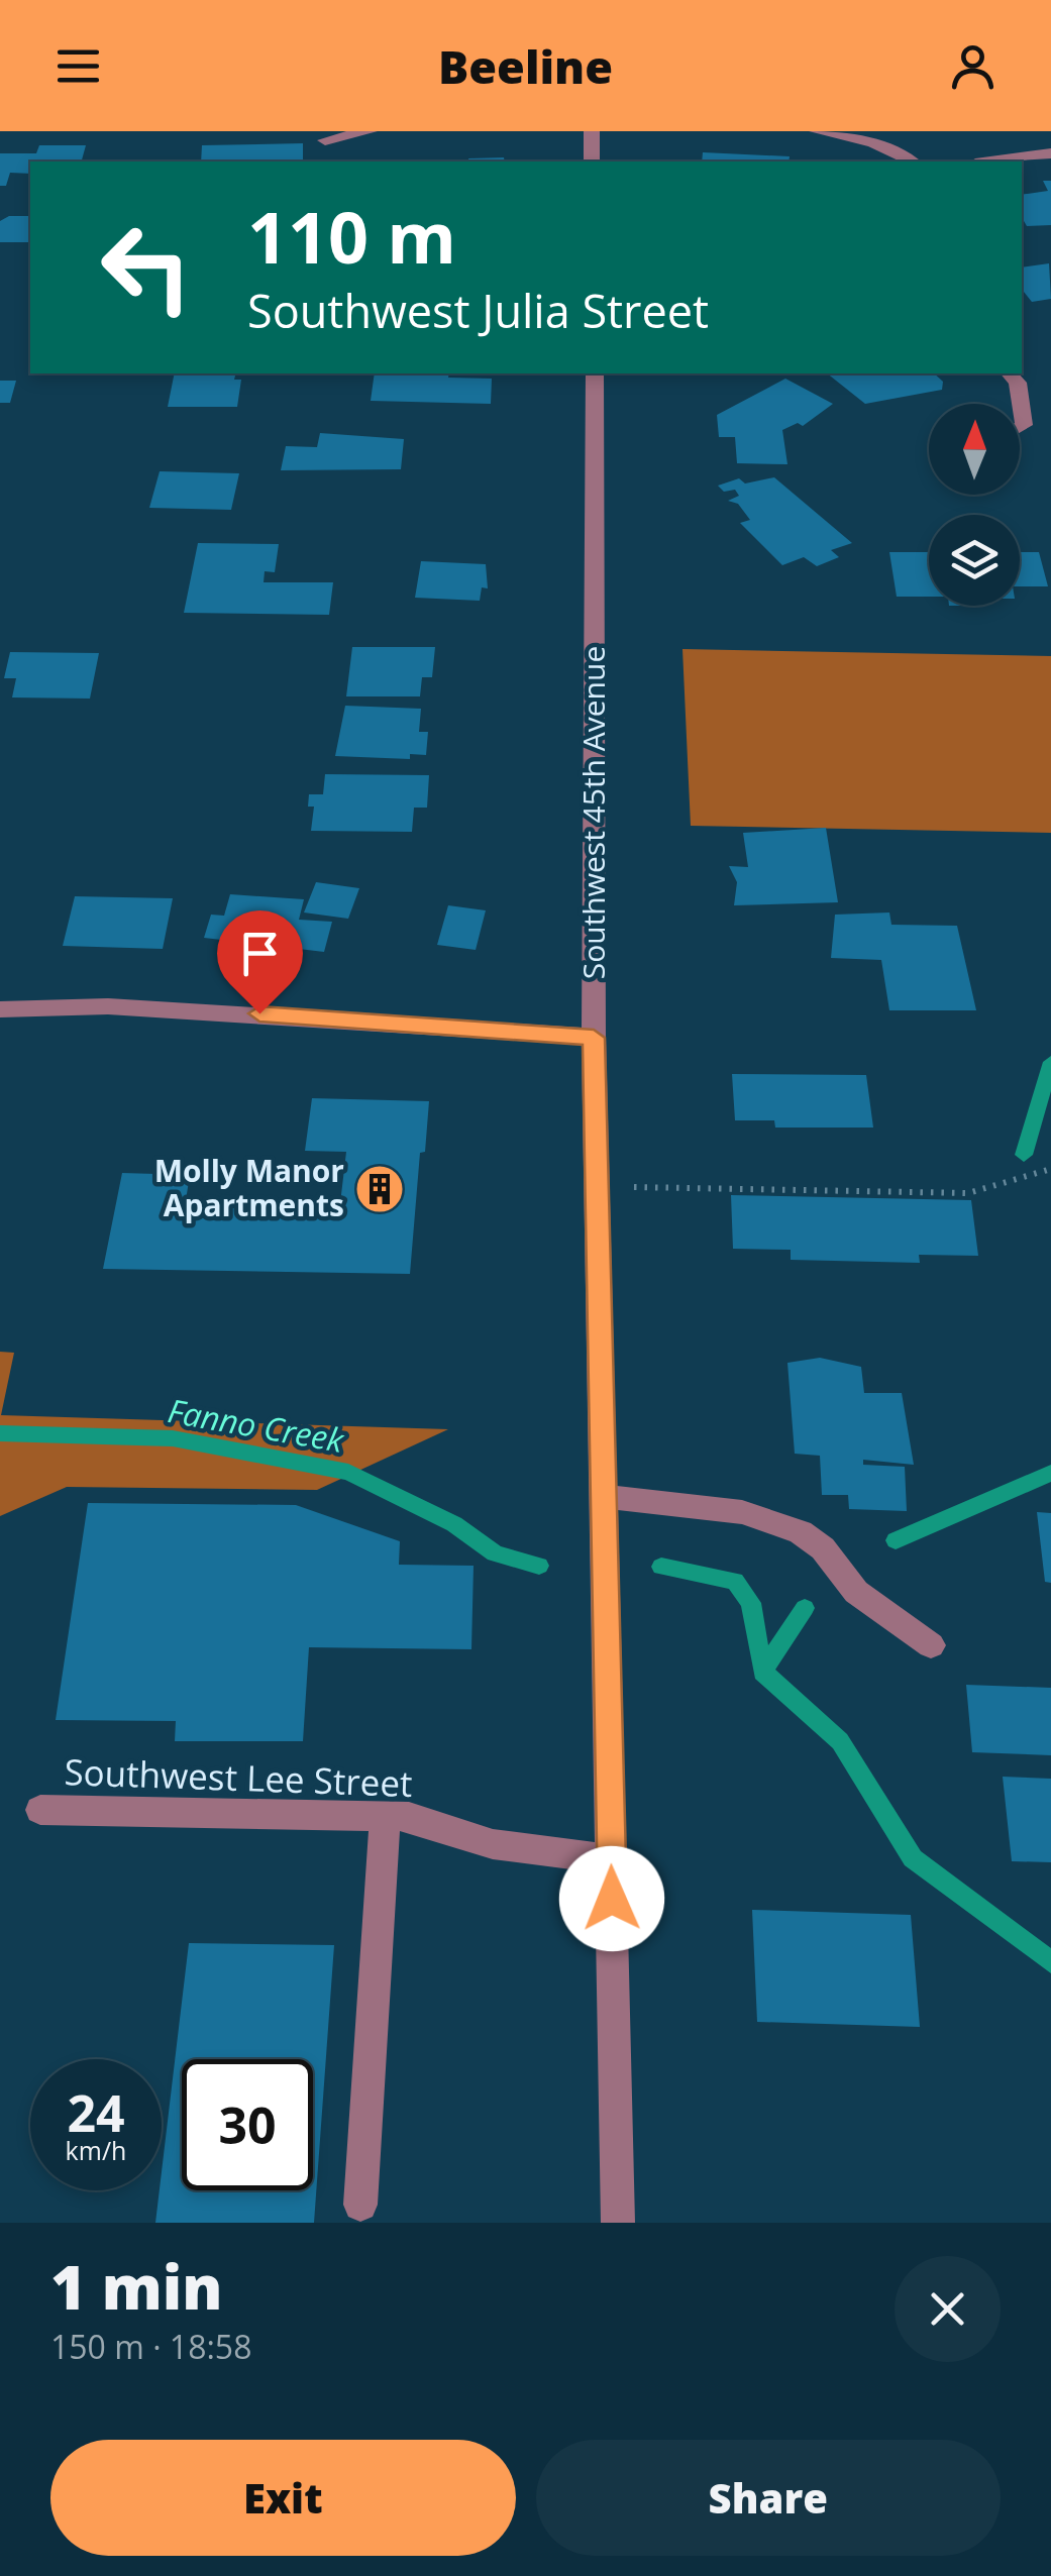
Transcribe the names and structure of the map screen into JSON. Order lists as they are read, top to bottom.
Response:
{
  "streets": {
    "street": ["Southwest 45th Avenue", "Southwest Lee Street"]
  },
  "crossings": [
    ["Southwest 45th Avenue", "Southwest Lee Street"]
  ],
  "water": ["Fanno Creek"],
  "places": {
    "building": ["Molly Manor Apartments"]
  },
  "north": "top",
  "page": {
    "header": "Beeline",
    "turn": ["110 m", "Southwest Julia Street"],
    "speed": "24 km/h",
    "limit": "30",
    "heading": ["1 min", "150 m · 18:58"],
    "buttons": ["Exit", "Share"]
  }
}
